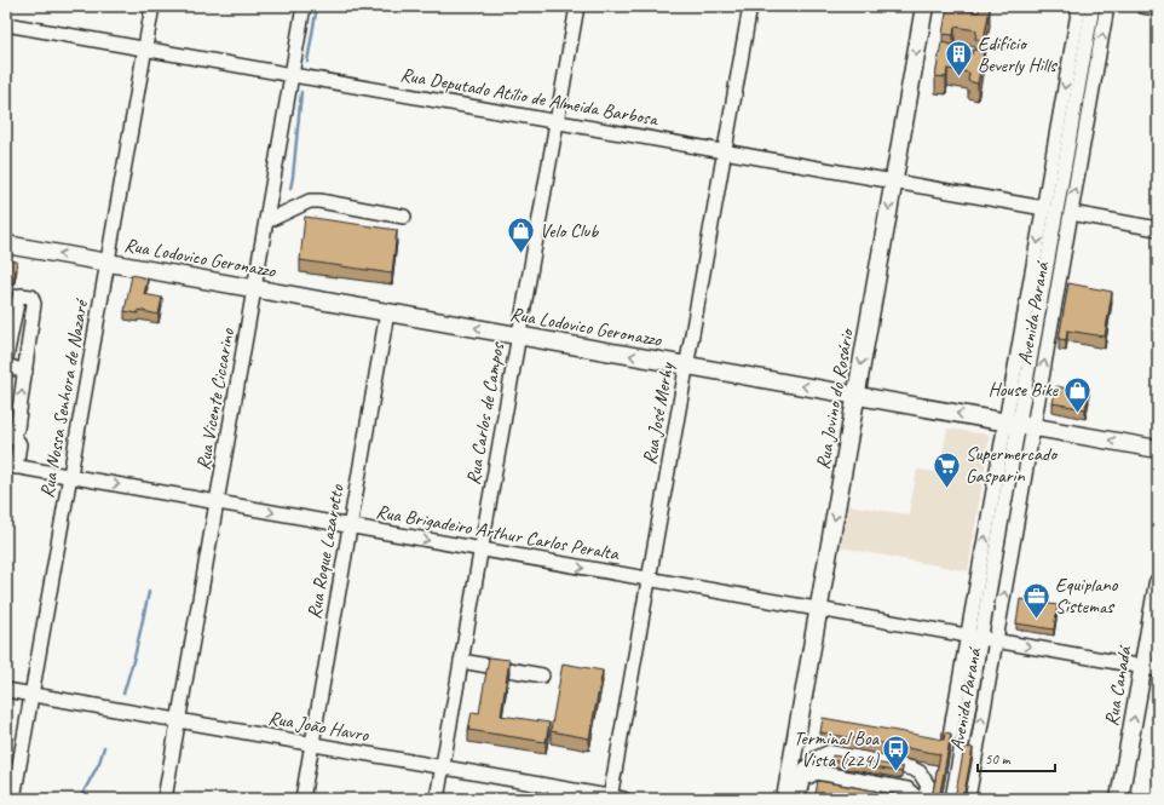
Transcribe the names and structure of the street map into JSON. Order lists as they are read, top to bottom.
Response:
{
  "streets": {
    "main road": ["Rua Lodovico Geronazzo", "Rua Jovino do Rosário", "Rua Canadá"],
    "street": [
      "Rua Deputado Atílio de Almeida Barbosa",
      "Avenida Paraná",
      "Rua Nossa Senhora de Nazaré",
      "Rua Vicente Ciccarino",
      "Rua Carlos de Campos",
      "Rua José Merhy",
      "Rua Brigadeiro Arthur Carlos Peralta",
      "Rua Roque Lazarotto",
      "Rua João Havro"
    ]
  },
  "crossings": [
    ["Rua Deputado Atílio de Almeida Barbosa", "Avenida Paraná"],
    ["Rua Deputado Atílio de Almeida Barbosa", "Rua Nossa Senhora de Nazaré"],
    ["Rua Deputado Atílio de Almeida Barbosa", "Rua Vicente Ciccarino"],
    ["Rua Deputado Atílio de Almeida Barbosa", "Rua Jovino do Rosário"],
    ["Rua Deputado Atílio de Almeida Barbosa", "Rua Carlos de Campos"],
    ["Rua Deputado Atílio de Almeida Barbosa", "Rua José Merhy"],
    ["Rua Lodovico Geronazzo", "Avenida Paraná"],
    ["Rua Lodovico Geronazzo", "Rua Nossa Senhora de Nazaré"],
    ["Rua Lodovico Geronazzo", "Rua Vicente Ciccarino"],
    ["Rua Lodovico Geronazzo", "Rua Jovino do Rosário"],
    ["Rua Lodovico Geronazzo", "Rua Carlos de Campos"],
    ["Rua Lodovico Geronazzo", "Rua José Merhy"],
    ["Rua Lodovico Geronazzo", "Rua Roque Lazarotto"],
    ["Avenida Paraná", "Rua Brigadeiro Arthur Carlos Peralta"],
    ["Rua Nossa Senhora de Nazaré", "Rua Brigadeiro Arthur Carlos Peralta"],
    ["Rua Nossa Senhora de Nazaré", "Rua João Havro"],
    ["Rua Vicente Ciccarino", "Rua Brigadeiro Arthur Carlos Peralta"],
    ["Rua Vicente Ciccarino", "Rua João Havro"],
    ["Rua Jovino do Rosário", "Rua Brigadeiro Arthur Carlos Peralta"],
    ["Rua Carlos de Campos", "Rua Brigadeiro Arthur Carlos Peralta"],
    ["Rua Carlos de Campos", "Rua João Havro"],
    ["Rua José Merhy", "Rua Brigadeiro Arthur Carlos Peralta"],
    ["Rua José Merhy", "Rua João Havro"],
    ["Rua Brigadeiro Arthur Carlos Peralta", "Rua Roque Lazarotto"],
    ["Rua Brigadeiro Arthur Carlos Peralta", "Rua Canadá"],
    ["Rua Roque Lazarotto", "Rua João Havro"]
  ],
  "one_way": [
    "Rua Lodovico Geronazzo",
    "Rua Jovino do Rosário",
    "Rua Brigadeiro Arthur Carlos Peralta",
    "Rua Canadá"
  ],
  "places": {
    "building": ["Edifício Beverly Hills"],
    "shop": ["Velo Club", "House Bike"],
    "supermarket": ["Supermercado Gasparin"],
    "office": ["Equiplano Sistemas"],
    "bus stop": ["Terminal Boa Vista (224)"]
  },
  "scale_bar": "50 m"
}
